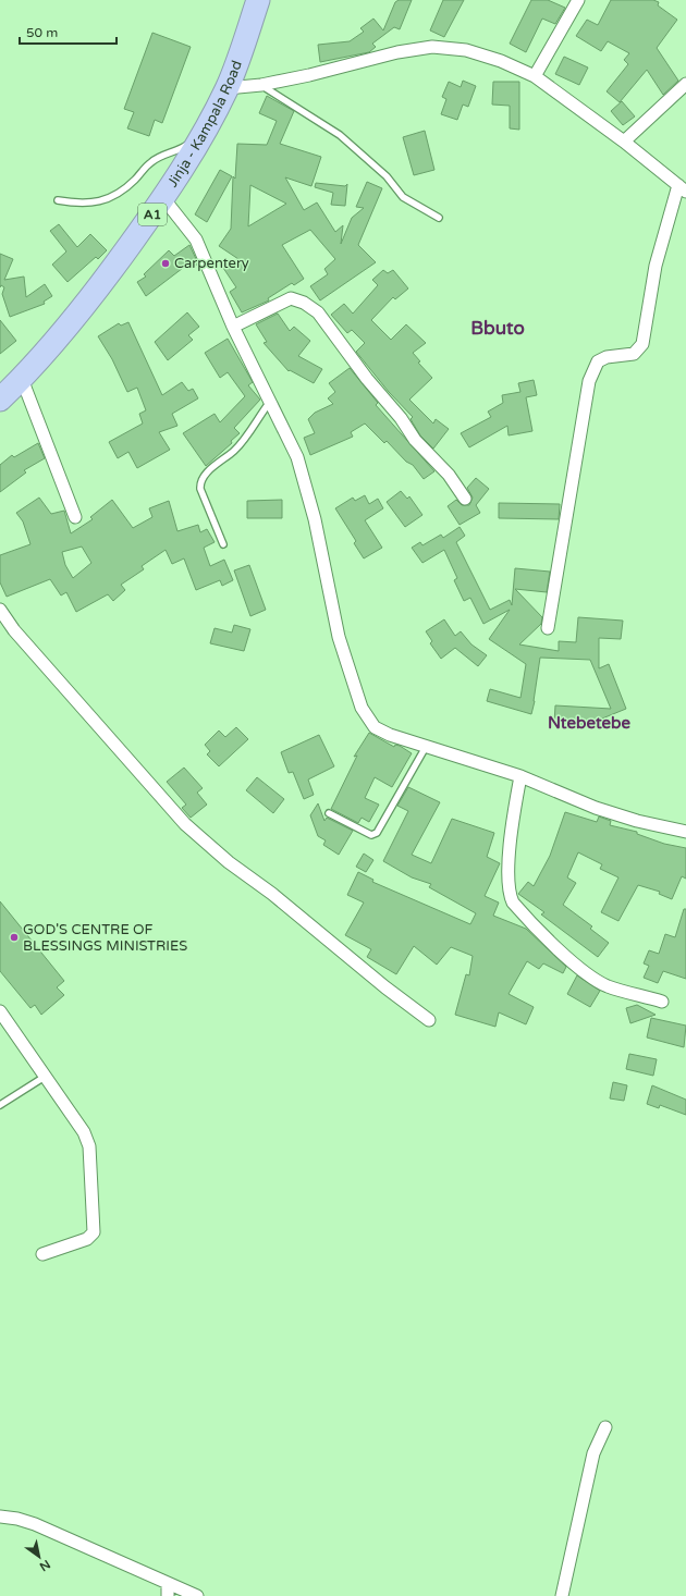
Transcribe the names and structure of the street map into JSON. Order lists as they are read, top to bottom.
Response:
{
  "streets": {
    "highway": ["Jinja - Kampala Road", "A1"]
  },
  "districts": ["Bbuto", "Ntebetebe"],
  "places": ["Carpentery", "GOD'S CENTRE OF BLESSINGS MINISTRIES"],
  "scale_bar": "50 m",
  "north": "bottom right"
}
